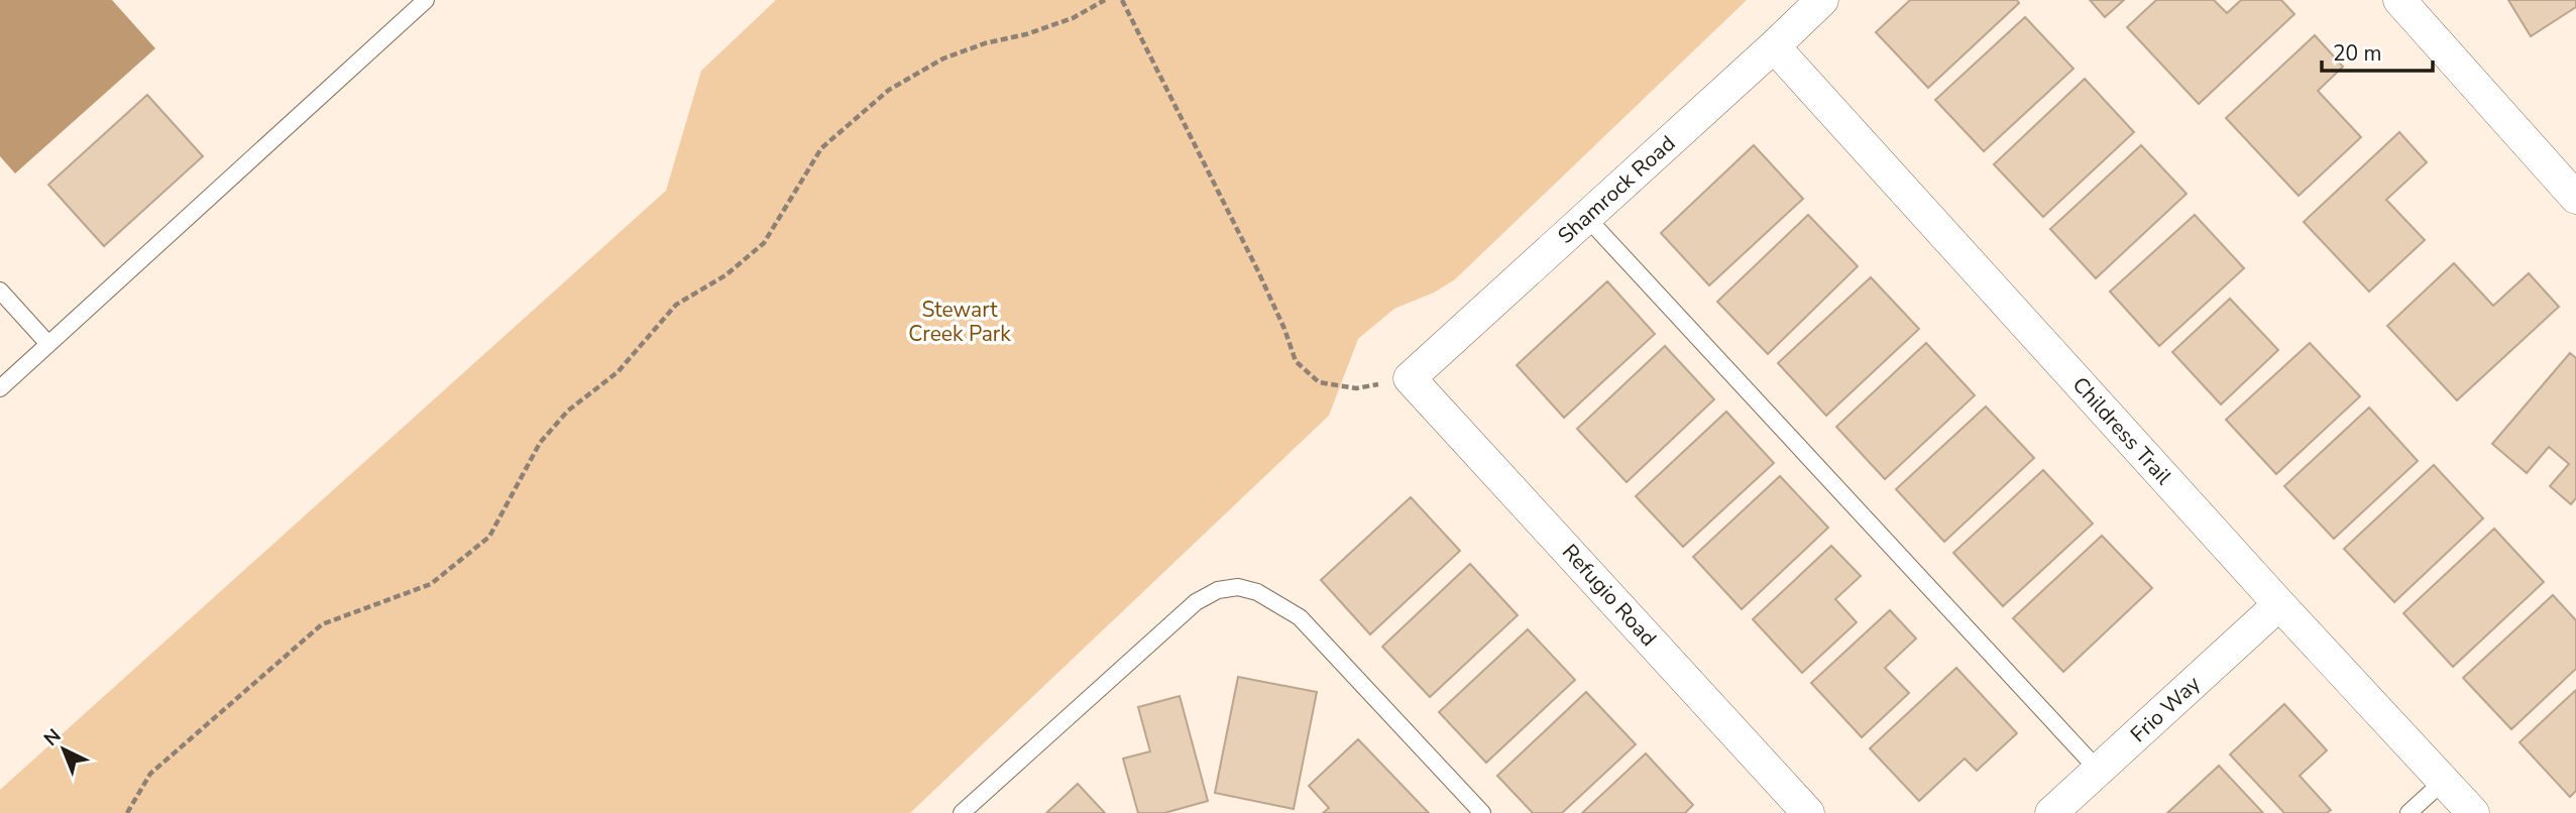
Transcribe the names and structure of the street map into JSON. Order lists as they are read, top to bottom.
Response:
{
  "streets": {
    "street": [
      "Shamrock Road",
      "Childress Trail",
      "Refugio Road",
      "Frio Way"
    ]
  },
  "crossings": [
    ["Shamrock Road", "Childress Trail"],
    ["Shamrock Road", "Refugio Road"],
    ["Childress Trail", "Frio Way"]
  ],
  "parks": ["Stewart Creek Park"],
  "scale_bar": "20 m",
  "north": "top left"
}
